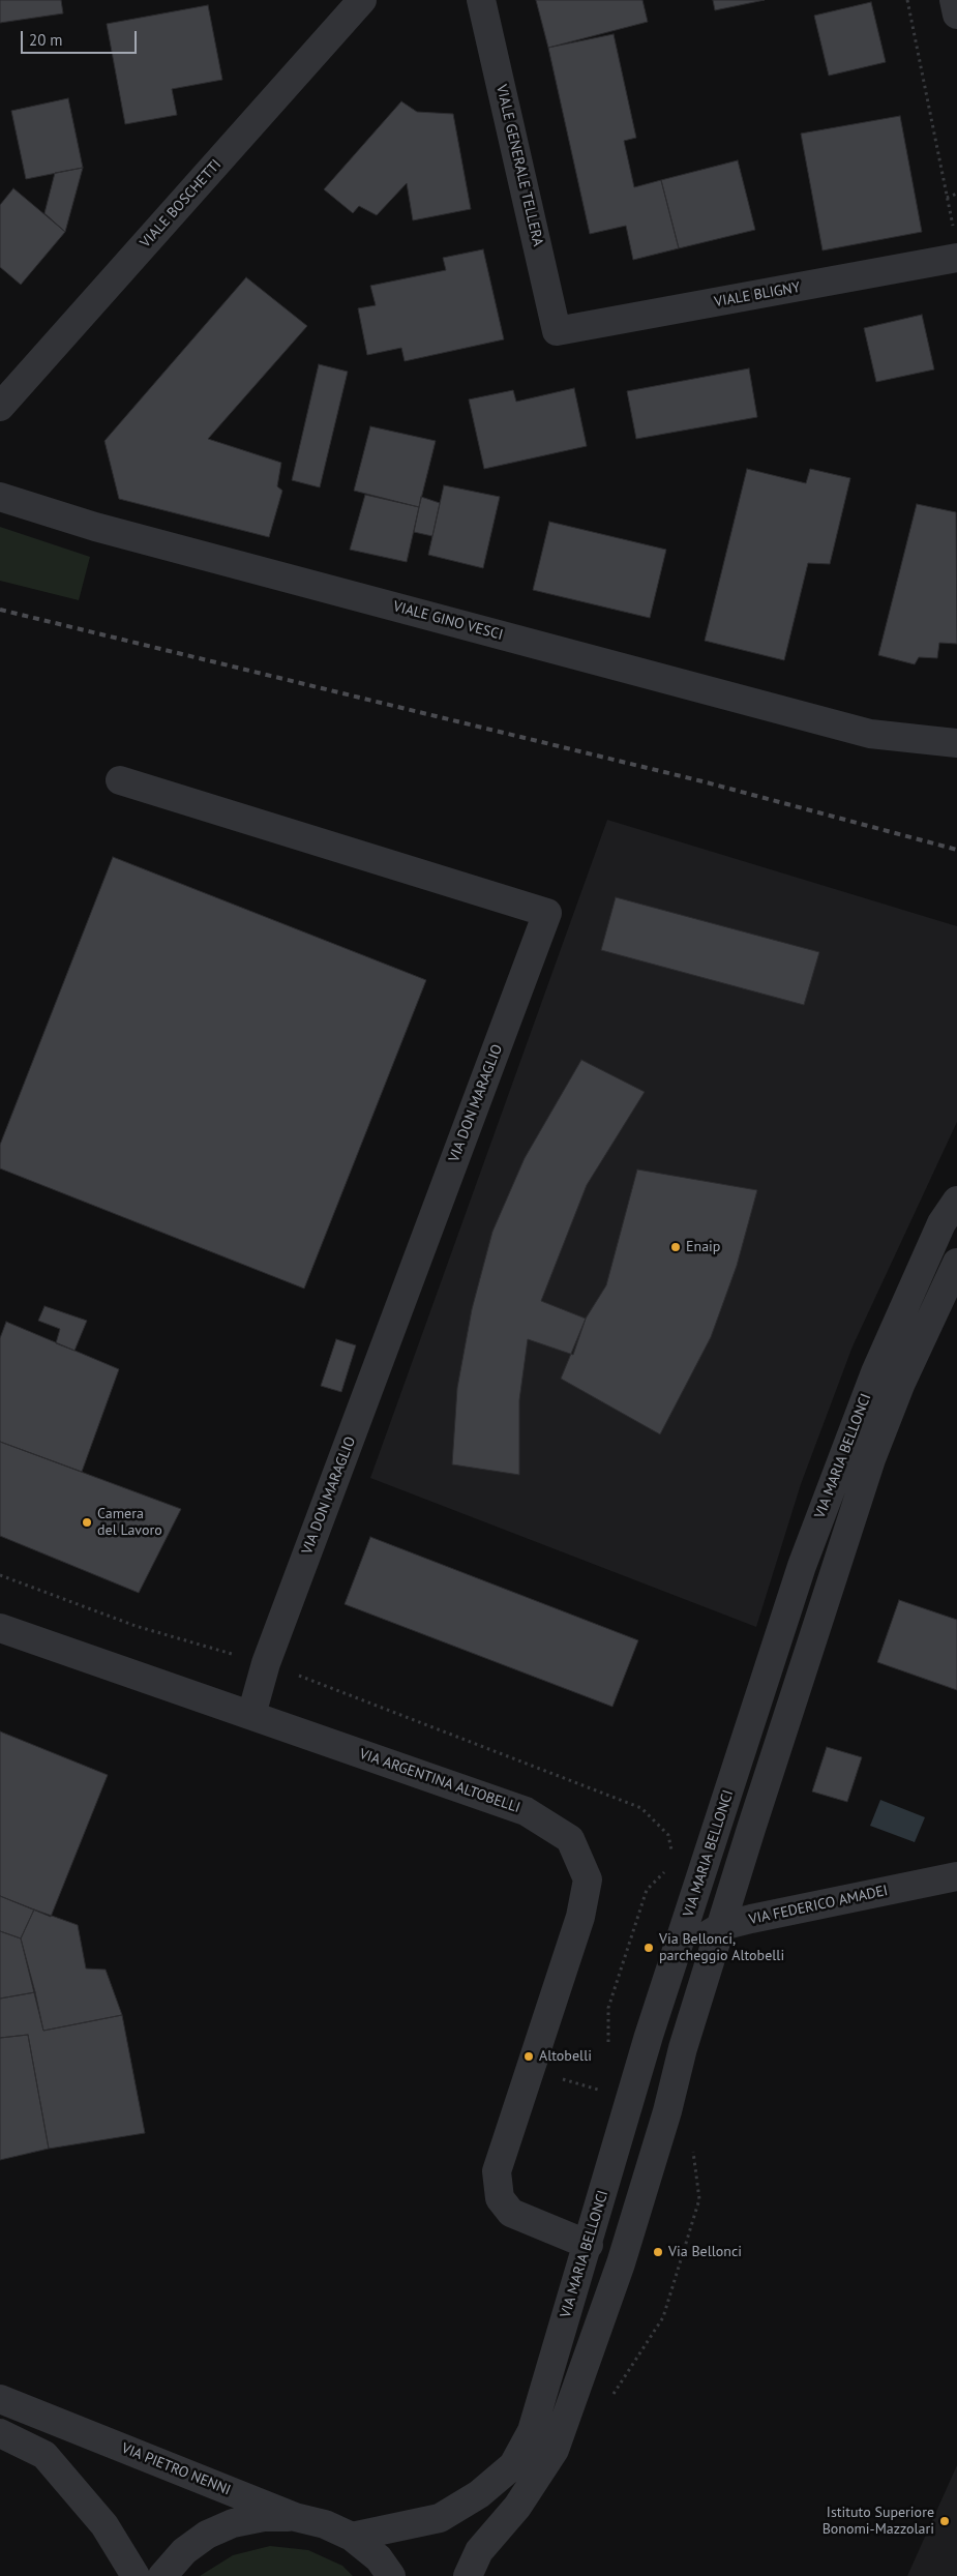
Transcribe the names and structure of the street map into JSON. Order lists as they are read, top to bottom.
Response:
{
  "streets": {
    "street": [
      "VIALE GENERALE TELLERA",
      "VIALE BOSCHETTI",
      "VIALE BLIGNY",
      "VIALE GINO VESCI",
      "VIA DON MARAGLIO",
      "VIA MARIA BELLONCI",
      "VIA ARGENTINA ALTOBELLI",
      "VIA FEDERICO AMADEI",
      "VIA PIETRO NENNI"
    ]
  },
  "crossings": [
    ["VIALE GENERALE TELLERA", "VIALE BLIGNY"],
    ["VIA DON MARAGLIO", "VIA ARGENTINA ALTOBELLI"],
    ["VIA MARIA BELLONCI", "VIA ARGENTINA ALTOBELLI"],
    ["VIA MARIA BELLONCI", "VIA FEDERICO AMADEI"],
    ["VIA MARIA BELLONCI", "VIA PIETRO NENNI"]
  ],
  "places": [
    "Enaip",
    "Camera del Lavoro",
    "Via Bellonci, parcheggio Altobelli",
    "Altobelli",
    "Via Bellonci",
    "Istituto Superiore Bonomi-Mazzolari"
  ],
  "scale_bar": "20 m"
}
